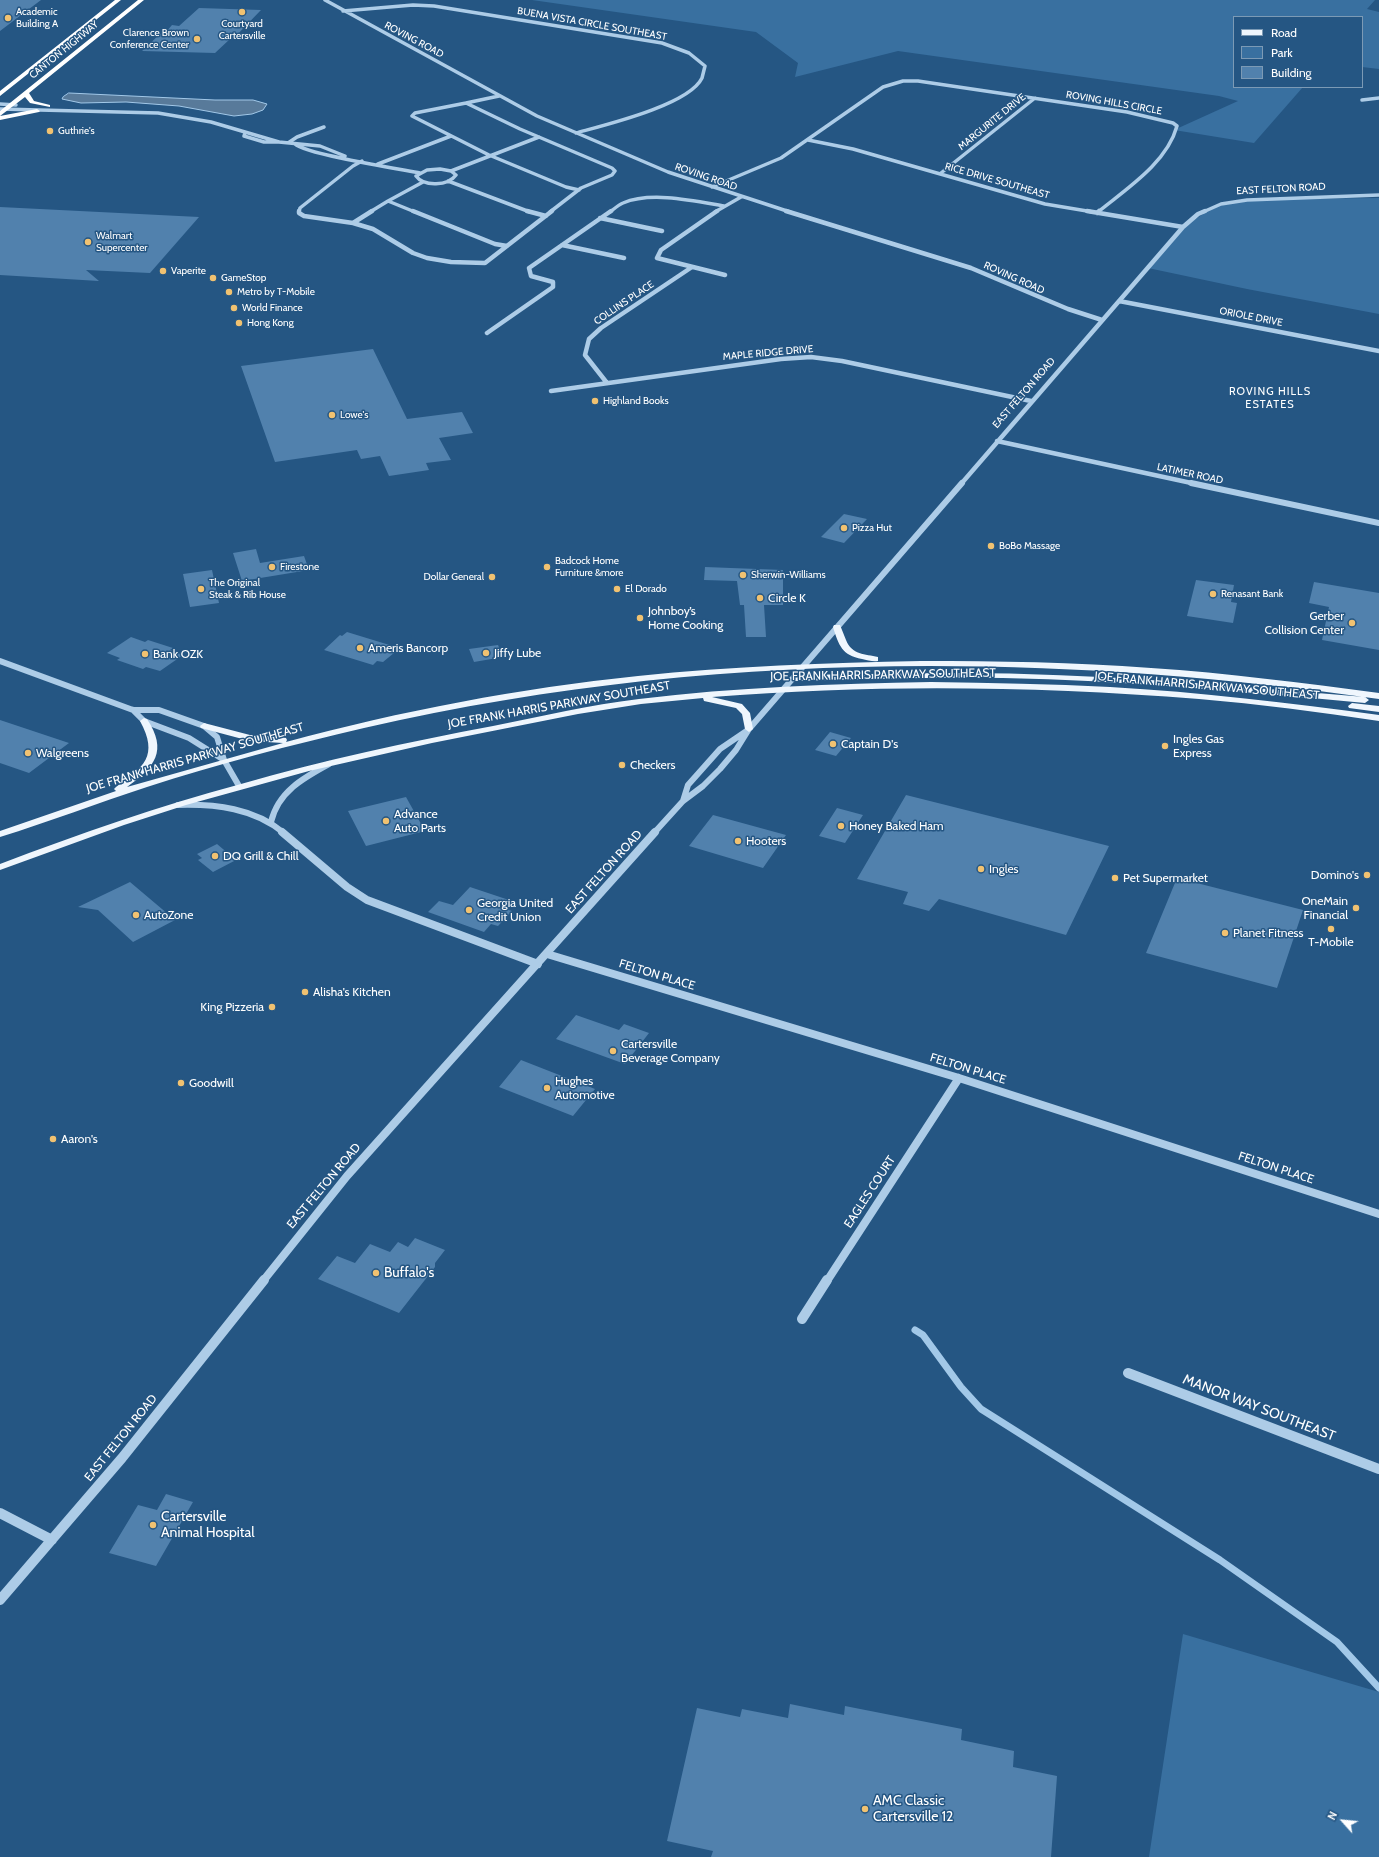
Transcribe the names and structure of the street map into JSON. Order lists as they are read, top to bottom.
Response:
{
  "streets": {
    "highway": ["CANTON HIGHWAY"],
    "main road": ["JOE FRANK HARRIS PARKWAY SOUTHEAST"],
    "street": [
      "BUENA VISTA CIRCLE SOUTHEAST",
      "ROVING ROAD",
      "ROVING HILLS CIRCLE",
      "MARGURITE DRIVE",
      "RICE DRIVE SOUTHEAST",
      "EAST FELTON ROAD",
      "COLLINS PLACE",
      "ORIOLE DRIVE",
      "MAPLE RIDGE DRIVE",
      "LATIMER ROAD",
      "FELTON PLACE",
      "EAGLES COURT",
      "MANOR WAY SOUTHEAST"
    ]
  },
  "crossings": [
    ["BUENA VISTA CIRCLE SOUTHEAST", "ROVING ROAD"],
    ["ROVING ROAD", "ROVING HILLS CIRCLE"],
    ["ROVING ROAD", "EAST FELTON ROAD"],
    ["ROVING HILLS CIRCLE", "MARGURITE DRIVE"],
    ["ROVING HILLS CIRCLE", "RICE DRIVE SOUTHEAST"],
    ["MARGURITE DRIVE", "RICE DRIVE SOUTHEAST"],
    ["RICE DRIVE SOUTHEAST", "EAST FELTON ROAD"],
    ["EAST FELTON ROAD", "ORIOLE DRIVE"],
    ["EAST FELTON ROAD", "MAPLE RIDGE DRIVE"],
    ["EAST FELTON ROAD", "LATIMER ROAD"],
    ["EAST FELTON ROAD", "JOE FRANK HARRIS PARKWAY SOUTHEAST"],
    ["EAST FELTON ROAD", "FELTON PLACE"],
    ["COLLINS PLACE", "MAPLE RIDGE DRIVE"],
    ["FELTON PLACE", "EAGLES COURT"]
  ],
  "districts": ["ROVING HILLS ESTATES"],
  "places": [
    "Courtyard Cartersville",
    "Academic Building A",
    "Clarence Brown Conference Center",
    "Guthrie's",
    "Walmart Supercenter",
    "Vaperite",
    "GameStop",
    "Metro by T-Mobile",
    "World Finance",
    "Hong Kong",
    "Highland Books",
    "Lowe's",
    "Pizza Hut",
    "BoBo Massage",
    "Firestone",
    "Badcock Home Furniture &more",
    "Sherwin-Williams",
    "Dollar General",
    "The Original Steak & Rib House",
    "El Dorado",
    "Renasant Bank",
    "Circle K",
    "Johnboy’s Home Cooking",
    "Gerber Collision Center",
    "Ameris Bancorp",
    "Jiffy Lube",
    "Bank OZK",
    "Captain D's",
    "Ingles Gas Express",
    "Walgreens",
    "Checkers",
    "Advance Auto Parts",
    "Honey Baked Ham",
    "Hooters",
    "DQ Grill & Chill",
    "Ingles",
    "Domino's",
    "Pet Supermarket",
    "OneMain Financial",
    "Georgia United Credit Union",
    "AutoZone",
    "T-Mobile",
    "Planet Fitness",
    "Alisha's Kitchen",
    "King Pizzeria",
    "Cartersville Beverage Company",
    "Goodwill",
    "Hughes Automotive",
    "Aaron's",
    "Buffalo's",
    "Cartersville Animal Hospital",
    "AMC Classic Cartersville 12"
  ],
  "legend": ["Road", "Park", "Building"],
  "north": "top left"
}
